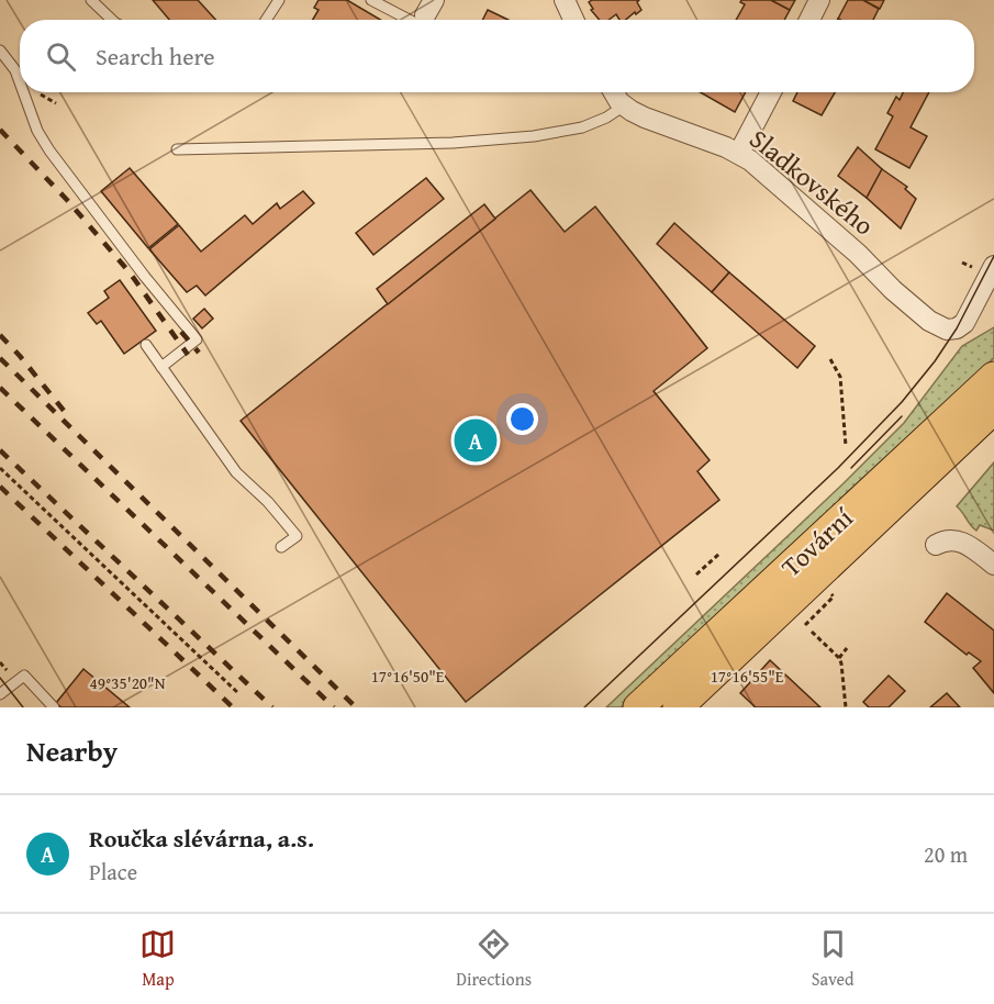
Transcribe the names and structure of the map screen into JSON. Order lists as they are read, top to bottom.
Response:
{
  "streets": {
    "main road": ["Tovární"],
    "street": ["Sladkovského"]
  },
  "page": {
    "search": "Search here",
    "pins": "A",
    "heading": "Nearby",
    "list": [
      {
        "mark": "A",
        "name": "Roučka slévárna, a.s.",
        "note": "Place",
        "value": "20 m"
      }
    ],
    "nav": ["Map", "Directions", "Saved"]
  },
  "coordinates": ["17°16'50\"E", "17°16'55\"E", "49°35'20\"N"]
}
